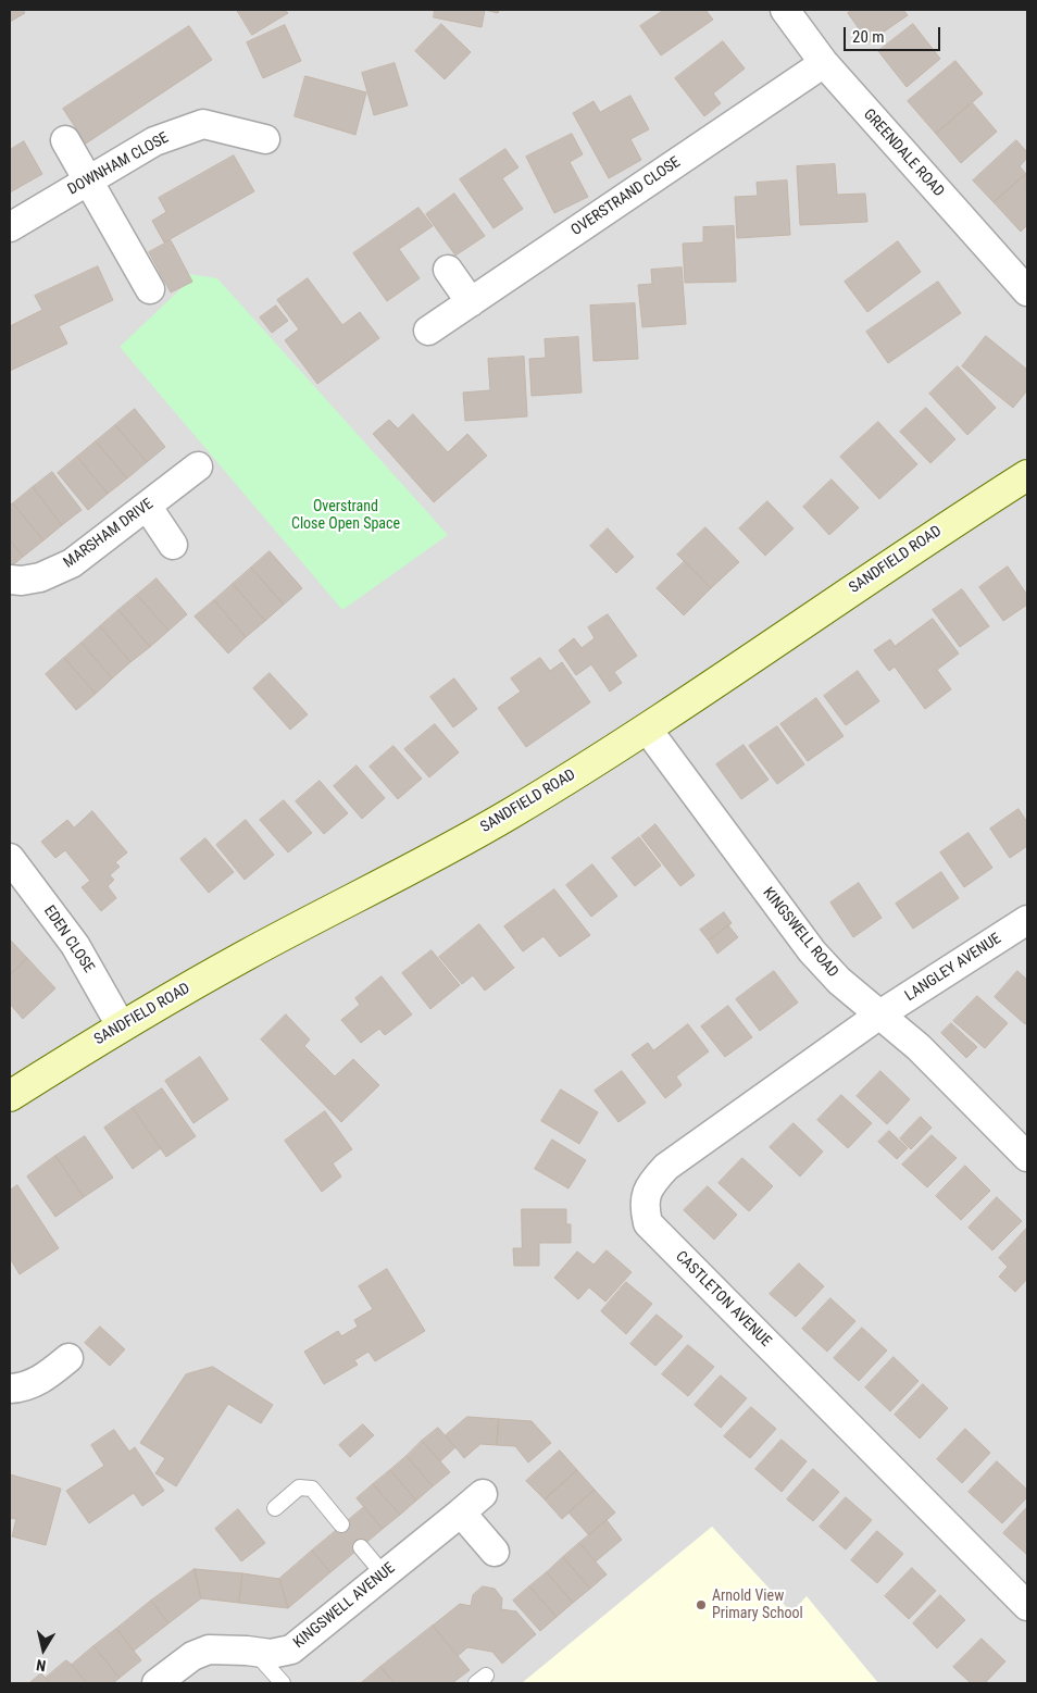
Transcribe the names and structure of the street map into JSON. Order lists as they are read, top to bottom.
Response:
{
  "streets": {
    "street": [
      "GREENDALE ROAD",
      "DOWNHAM CLOSE",
      "OVERSTRAND CLOSE",
      "MARSHAM DRIVE",
      "SANDFIELD ROAD",
      "KINGSWELL ROAD",
      "EDEN CLOSE",
      "LANGLEY AVENUE",
      "CASTLETON AVENUE",
      "KINGSWELL AVENUE"
    ]
  },
  "crossings": [
    ["GREENDALE ROAD", "OVERSTRAND CLOSE"],
    ["SANDFIELD ROAD", "KINGSWELL ROAD"],
    ["SANDFIELD ROAD", "EDEN CLOSE"],
    ["KINGSWELL ROAD", "LANGLEY AVENUE"],
    ["KINGSWELL ROAD", "CASTLETON AVENUE"],
    ["LANGLEY AVENUE", "CASTLETON AVENUE"]
  ],
  "parks": ["Overstrand Close Open Space"],
  "places": ["Arnold View Primary School"],
  "scale_bar": "20 m",
  "north": "bottom"
}
